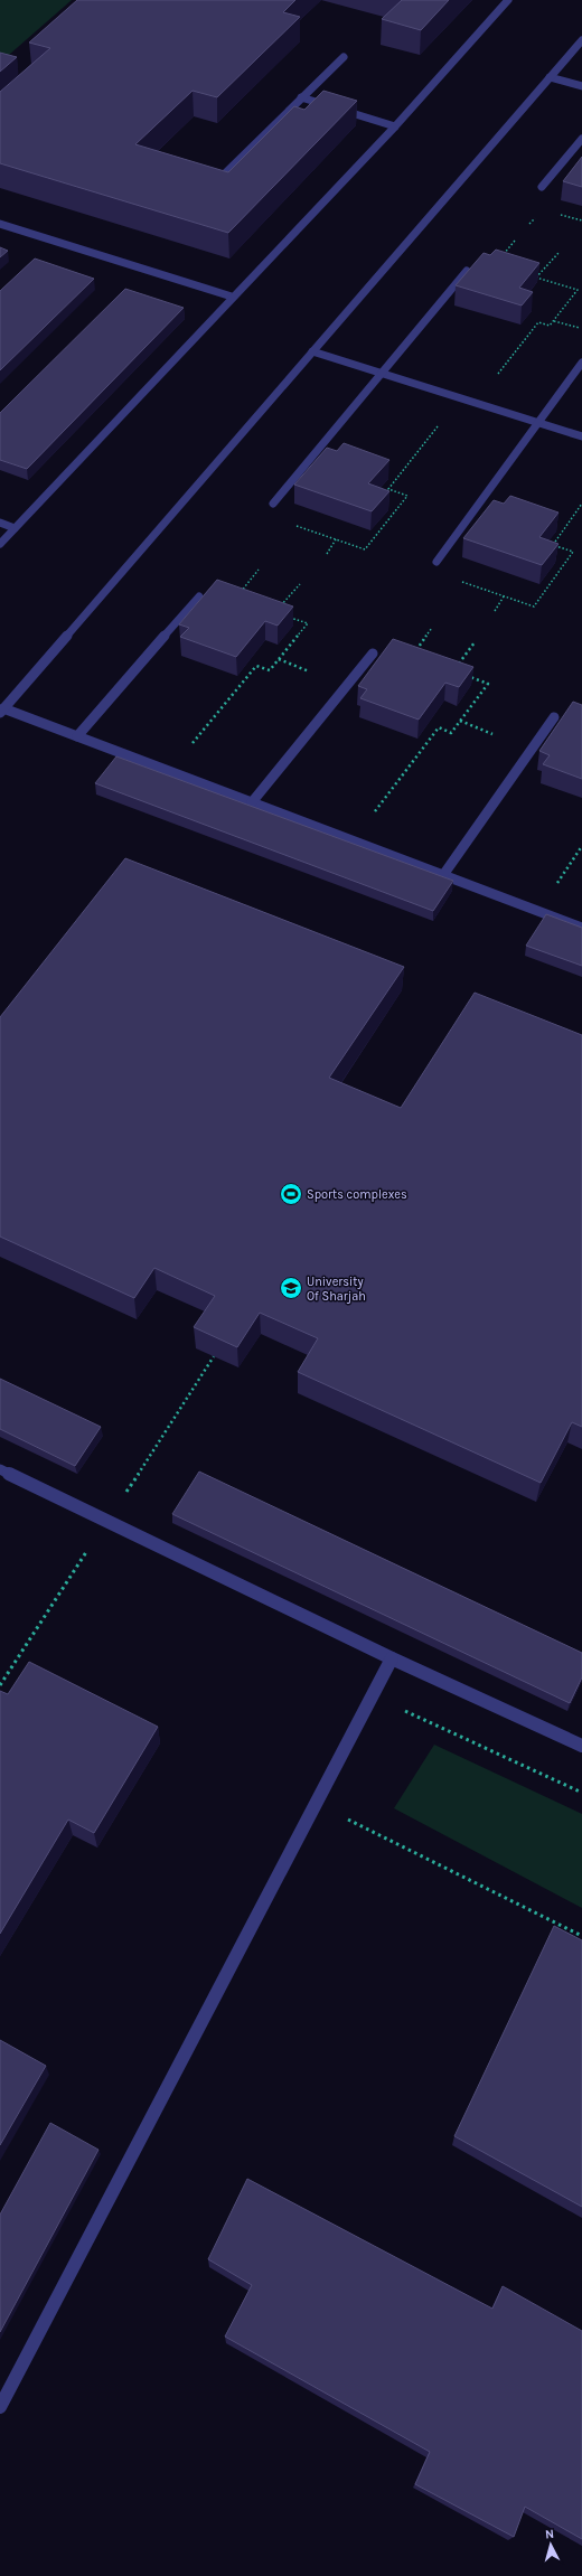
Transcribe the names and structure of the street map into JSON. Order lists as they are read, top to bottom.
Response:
{
  "places": {
    "sports": ["Sports complexes"],
    "school or university": ["University Of Sharjah"]
  },
  "north": "top"
}
